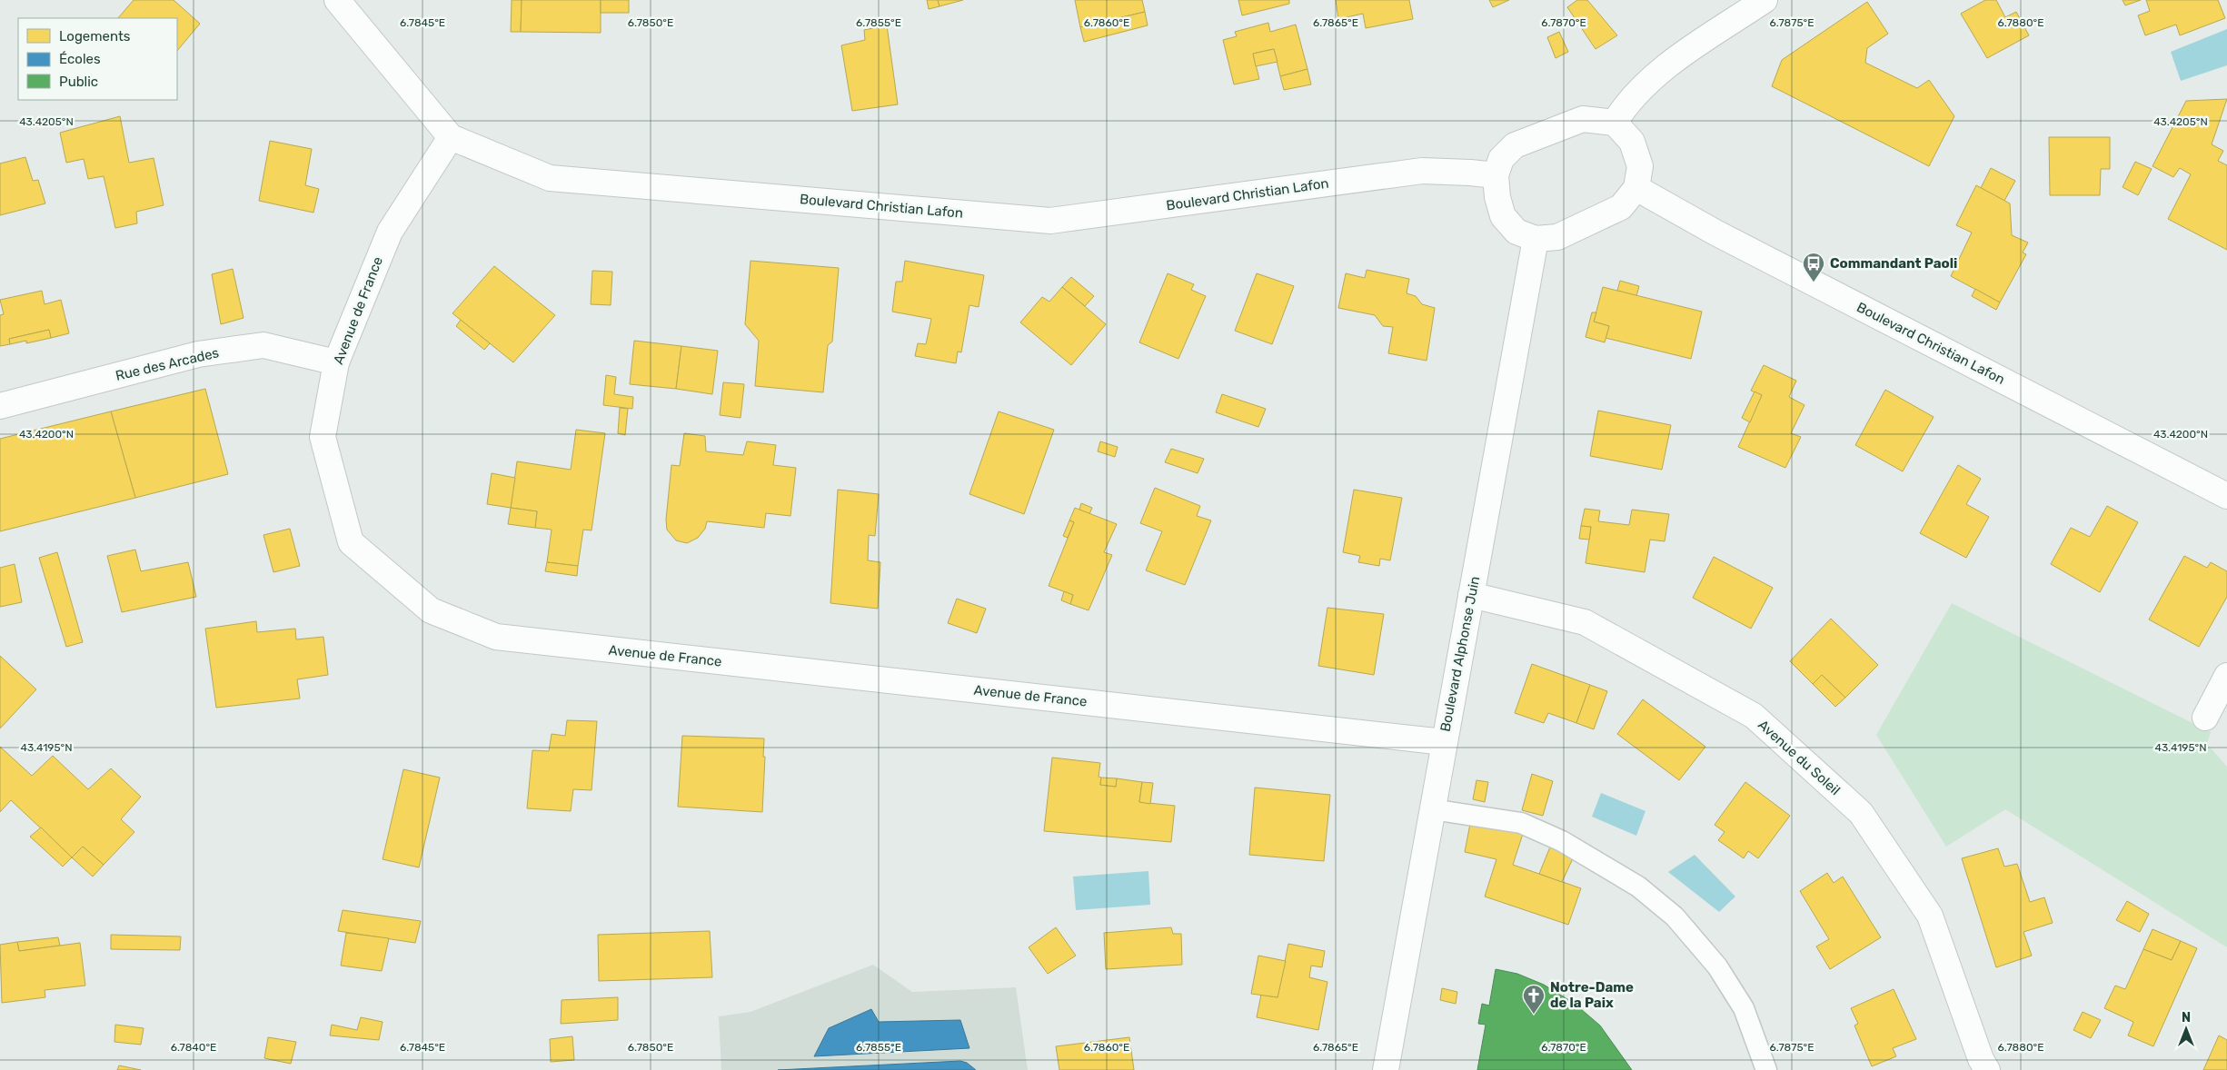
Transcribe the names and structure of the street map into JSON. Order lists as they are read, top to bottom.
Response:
{
  "streets": {
    "street": [
      "Boulevard Christian Lafon",
      "Avenue de France",
      "Rue des Arcades",
      "Boulevard Alphonse Juin",
      "Avenue du Soleil"
    ]
  },
  "crossings": [
    ["Boulevard Christian Lafon", "Avenue de France"],
    ["Boulevard Christian Lafon", "Boulevard Alphonse Juin"],
    ["Avenue de France", "Rue des Arcades"],
    ["Avenue de France", "Boulevard Alphonse Juin"],
    ["Boulevard Alphonse Juin", "Avenue du Soleil"]
  ],
  "places": {
    "bus stop": ["Commandant Paoli"],
    "church": ["Notre-Dame de la Paix"]
  },
  "legend": ["Logements", "Écoles", "Public"],
  "north": "top",
  "coordinates": [
    "6.7845°E",
    "6.7850°E",
    "6.7855°E",
    "6.7860°E",
    "6.7865°E",
    "6.7870°E",
    "6.7875°E",
    "6.7880°E",
    "43.4205°N",
    "43.4200°N",
    "43.4195°N",
    "6.7840°E"
  ]
}
